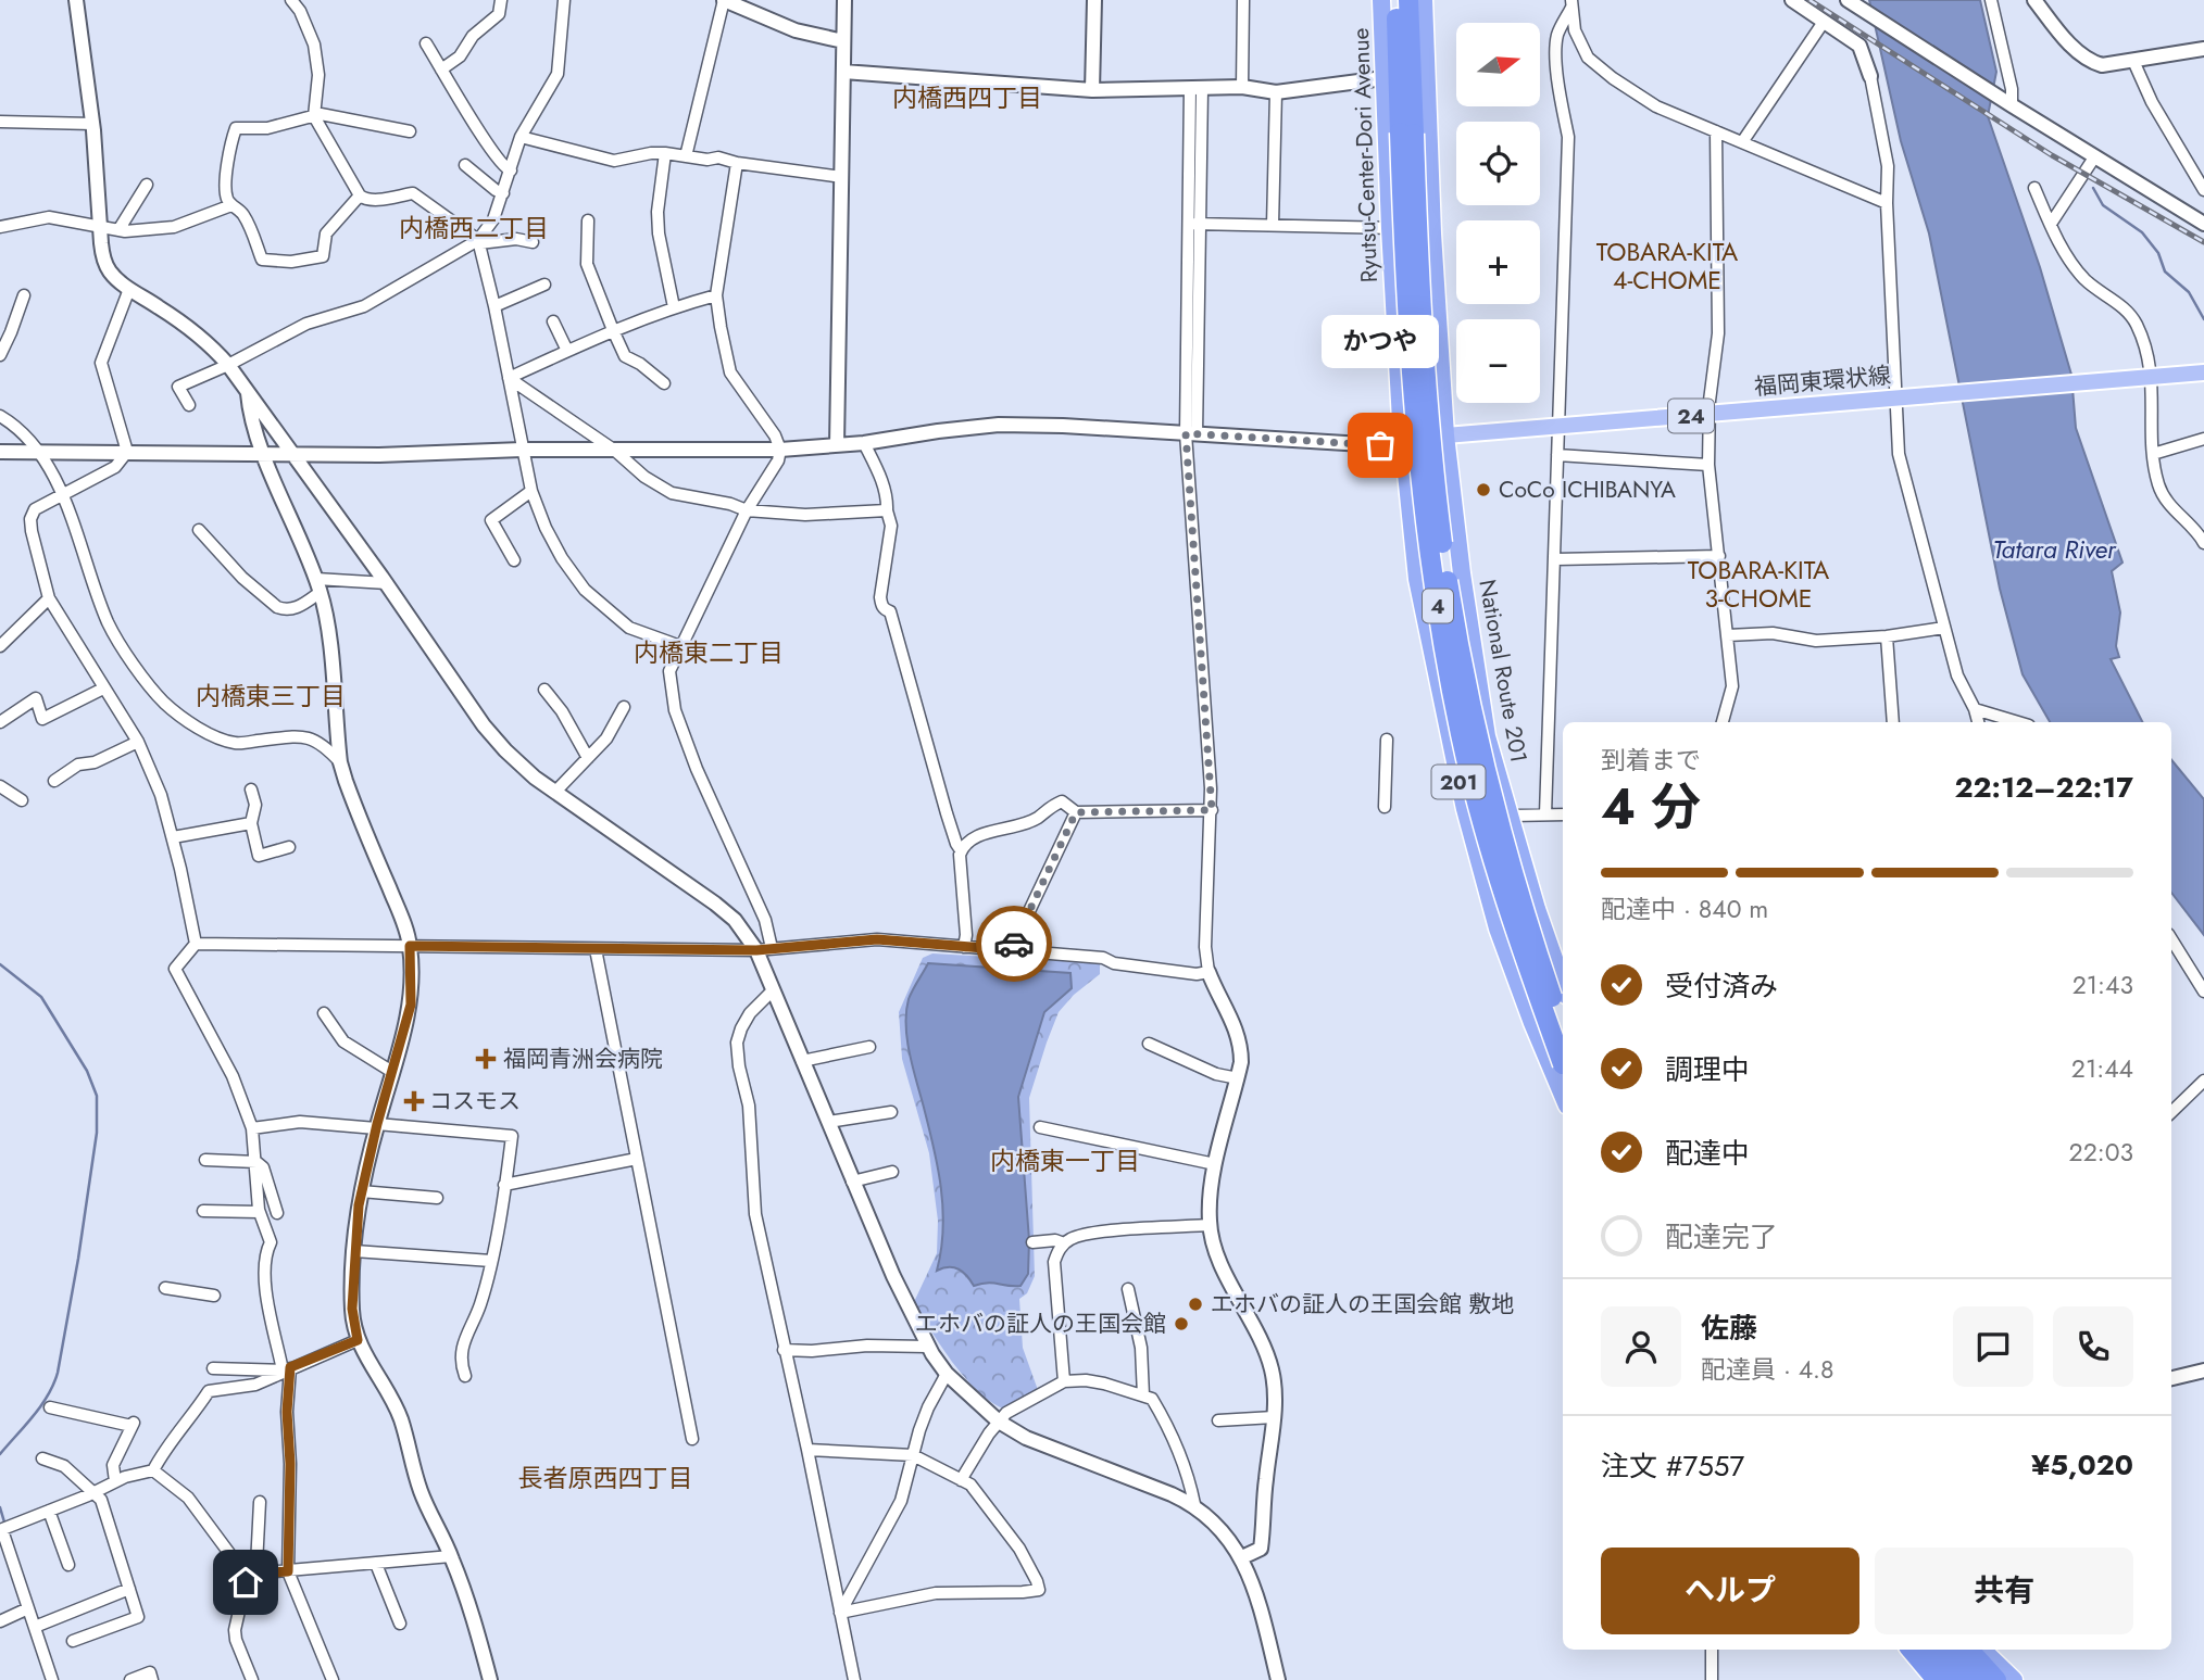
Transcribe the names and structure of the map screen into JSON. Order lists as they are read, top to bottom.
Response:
{
  "streets": {
    "highway": [
      "Ryutsu-Center-Dori Avenue",
      "4",
      "National Route 201",
      "201"
    ],
    "main road": ["福岡東環状線", "24"]
  },
  "crossings": [
    ["Ryutsu-Center-Dori Avenue", "201"],
    ["福岡東環状線", "National Route 201"],
    ["福岡東環状線", "201"],
    ["National Route 201", "201"]
  ],
  "districts": [
    "内橋西四丁目",
    "内橋西二丁目",
    "TOBARA-KITA 4-CHOME",
    "TOBARA-KITA 3-CHOME",
    "内橋東二丁目",
    "内橋東三丁目",
    "内橋東一丁目",
    "長者原西四丁目"
  ],
  "water": ["Tatara River"],
  "places": {
    "other": [
      "かつや",
      "CoCo ICHIBANYA",
      "エホバの証人の王国会館 敷地",
      "エホバの証人の王国会館"
    ],
    "health": ["福岡青洲会病院", "コスモス"]
  },
  "north": "right",
  "page": {
    "map_buttons": ["+", "−"],
    "bubble": "かつや",
    "heading": ["4 分", "到着まで", "22:12–22:17"],
    "panel": [
      "佐藤",
      "配達員 · 4.8",
      "注文 #7557",
      "¥5,020"
    ],
    "bar": "配達中 · 840 m",
    "list": [
      ["受付済み", "21:43"],
      ["調理中", "21:44"],
      ["配達中", "22:03"],
      "配達完了"
    ],
    "buttons": ["ヘルプ", "共有"]
  }
}
